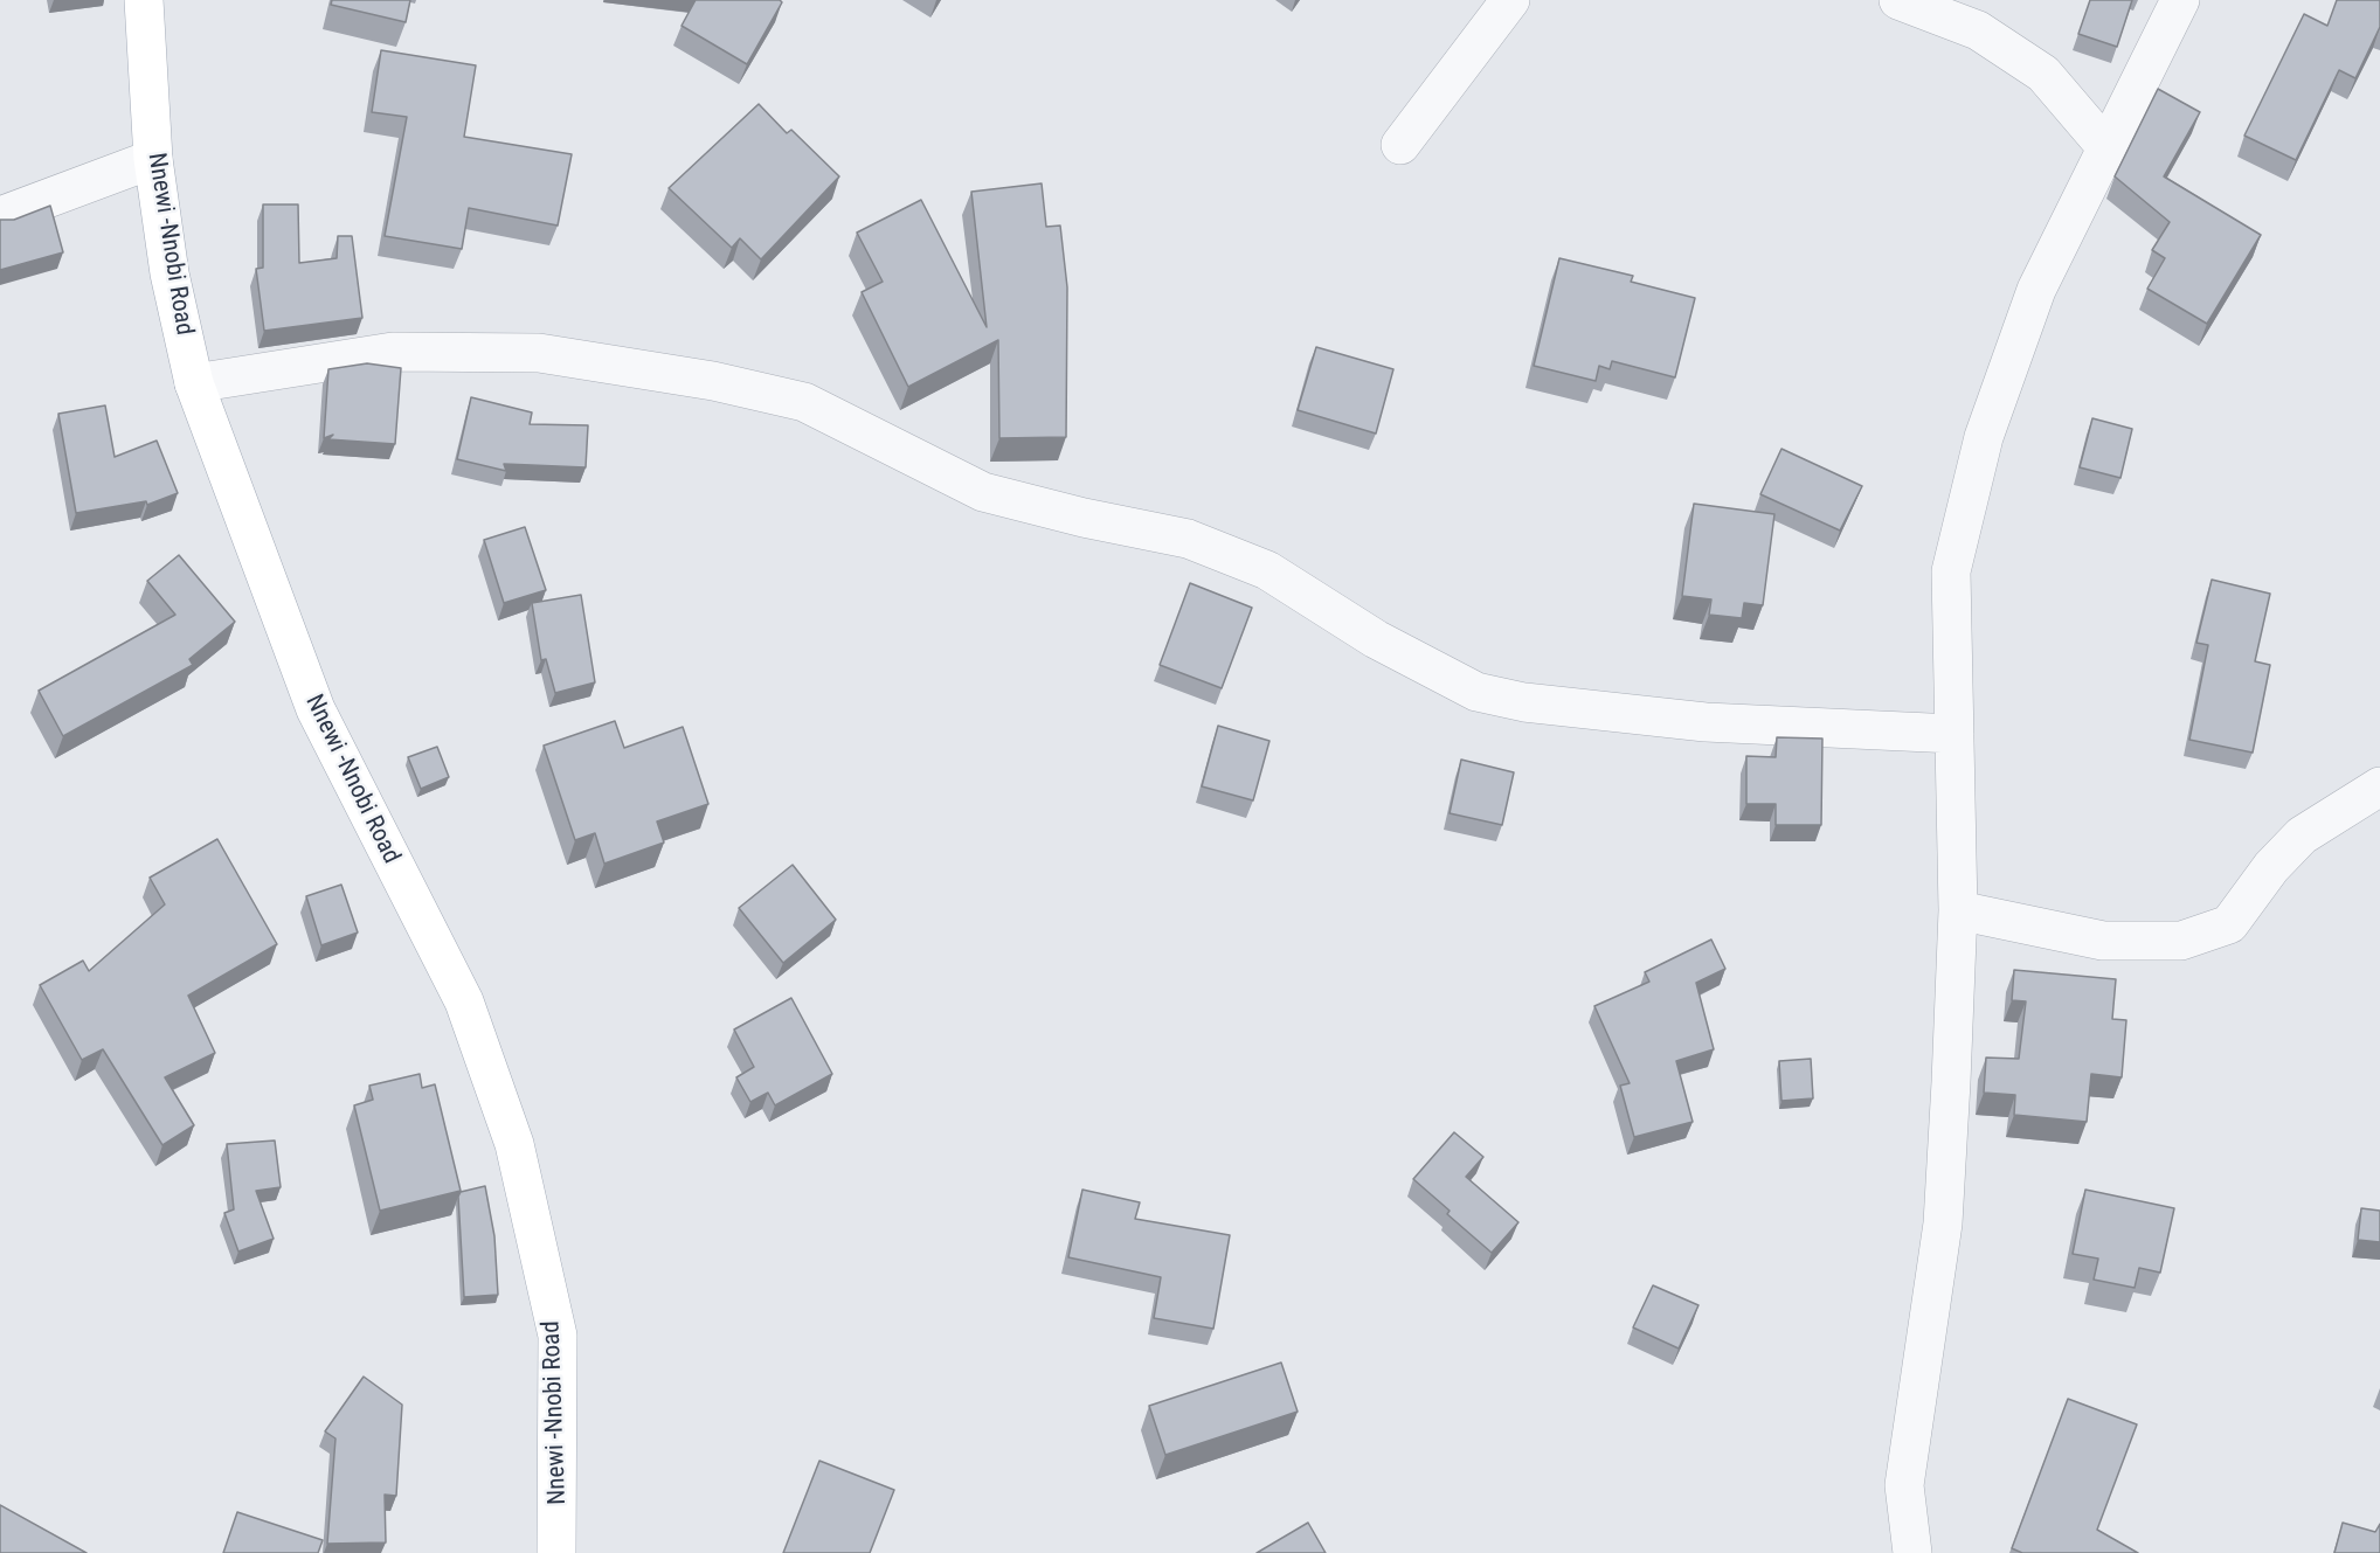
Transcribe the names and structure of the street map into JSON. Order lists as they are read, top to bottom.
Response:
{
  "streets": {
    "main road": ["Nnewi -Nnobi Road"]
  }
}
